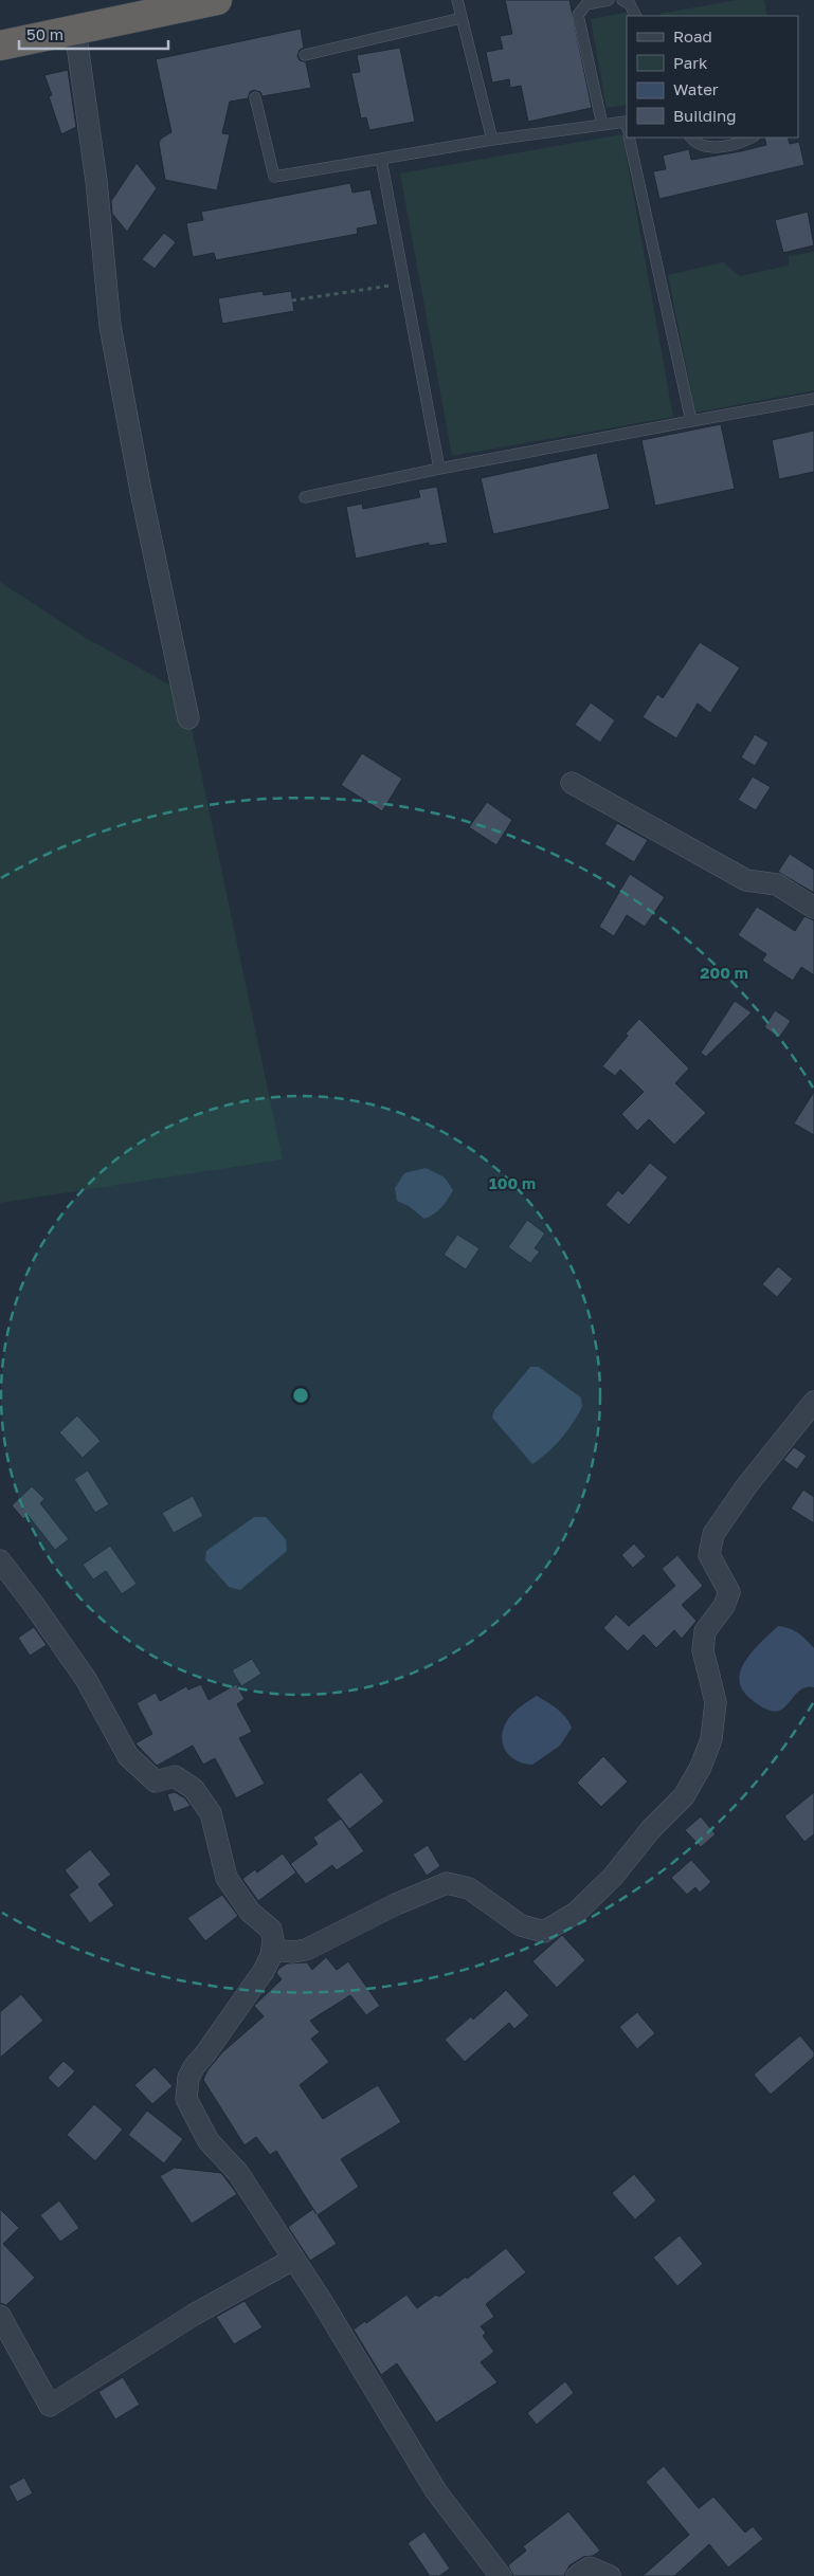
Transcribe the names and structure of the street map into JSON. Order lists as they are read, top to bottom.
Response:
{
  "legend": [
    "Road",
    "Park",
    "Water",
    "Building"
  ],
  "scale_bar": "50 m",
  "rings": ["200 m", "100 m"]
}
